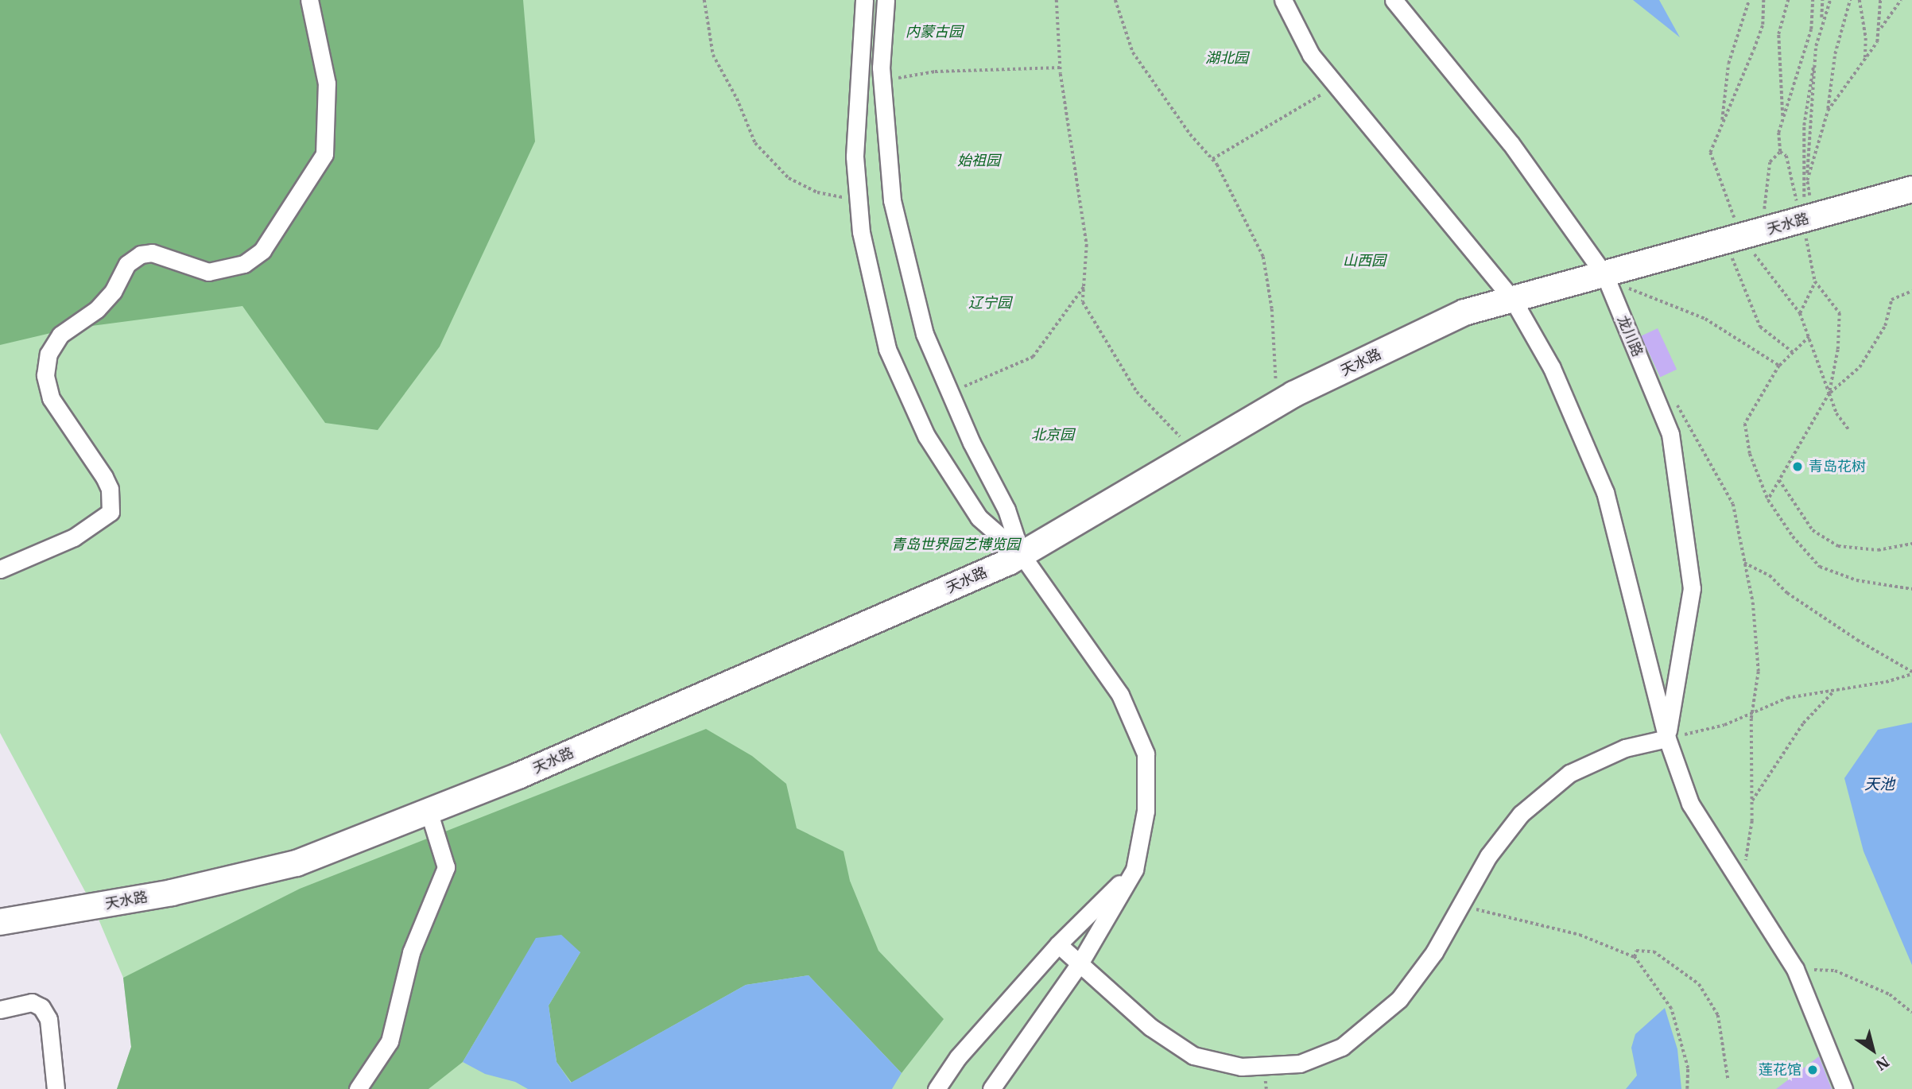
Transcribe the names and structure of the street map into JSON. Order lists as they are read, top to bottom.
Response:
{
  "streets": {
    "street": ["天水路", "龙川路"]
  },
  "crossings": [
    ["天水路", "龙川路"]
  ],
  "water": ["天池"],
  "parks": [
    "内蒙古园",
    "湖北园",
    "始祖园",
    "山西园",
    "辽宁园",
    "北京园",
    "青岛世界园艺博览园"
  ],
  "places": ["青岛花树", "莲花馆"],
  "north": "bottom right"
}
